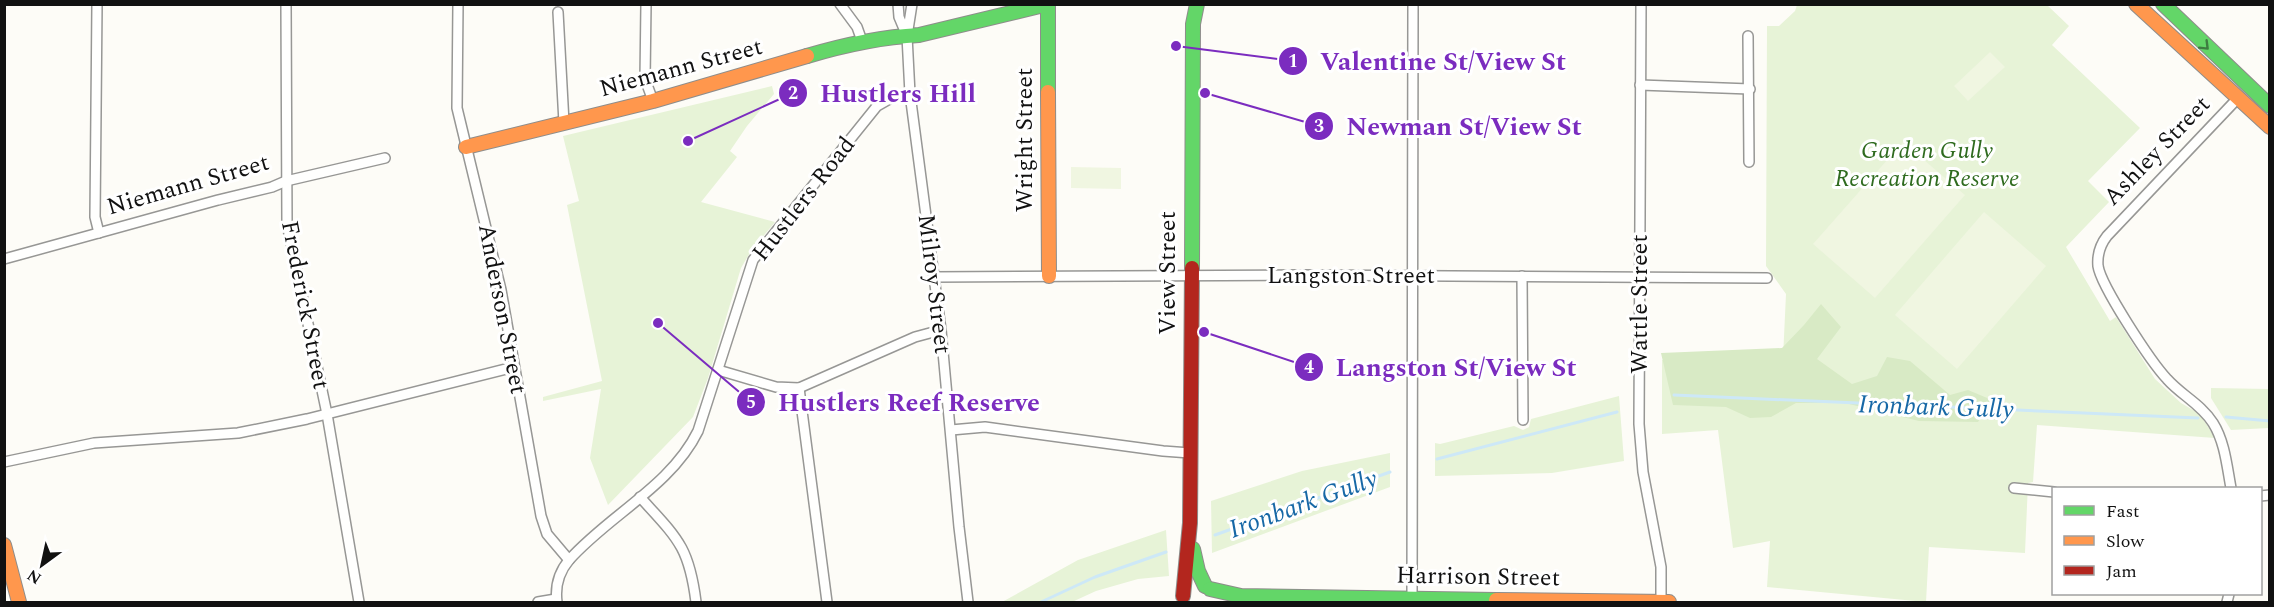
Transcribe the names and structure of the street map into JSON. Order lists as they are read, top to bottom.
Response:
{
  "streets": {
    "main road": [
      "Niemann Street",
      "Wright Street",
      "Ashley Street",
      "View Street",
      "Harrison Street"
    ],
    "street": [
      "Hustlers Road",
      "Langston Street",
      "Milroy Street",
      "Wattle Street",
      "Frederick Street",
      "Anderson Street"
    ]
  },
  "crossings": [
    ["Niemann Street", "Wright Street"],
    ["Niemann Street", "Milroy Street"],
    ["Niemann Street", "Frederick Street"],
    ["Niemann Street", "Anderson Street"],
    ["Wright Street", "Langston Street"],
    ["Hustlers Road", "Milroy Street"],
    ["Hustlers Road", "Anderson Street"],
    ["View Street", "Langston Street"],
    ["View Street", "Harrison Street"],
    ["Langston Street", "Milroy Street"],
    ["Langston Street", "Wattle Street"],
    ["Wattle Street", "Harrison Street"]
  ],
  "water": ["Ironbark Gully"],
  "parks": ["Garden Gully Recreation Reserve"],
  "places": [
    "Valentine St/View St",
    "Newman St/View St",
    "Hustlers Hill",
    "Hustlers Reef Reserve",
    "Langston St/View St"
  ],
  "legend": ["Fast", "Slow", "Jam"],
  "north": "bottom left"
}
